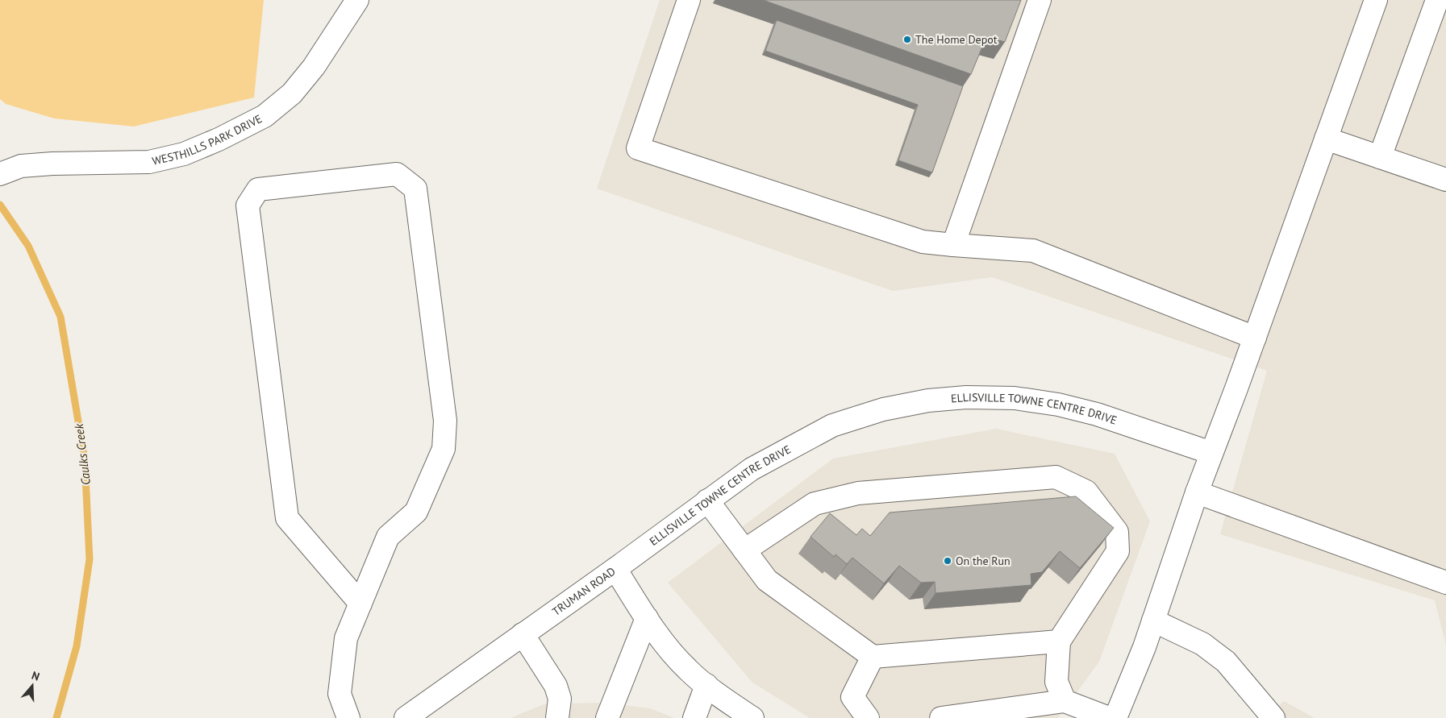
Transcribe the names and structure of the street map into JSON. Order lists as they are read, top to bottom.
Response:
{
  "streets": {
    "street": ["WESTHILLS PARK DRIVE", "ELLISVILLE TOWNE CENTRE DRIVE", "TRUMAN ROAD"]
  },
  "crossings": [
    ["ELLISVILLE TOWNE CENTRE DRIVE", "TRUMAN ROAD"]
  ],
  "water": ["Caulks Creek"],
  "places": ["The Home Depot", "On the Run"],
  "north": "top"
}
